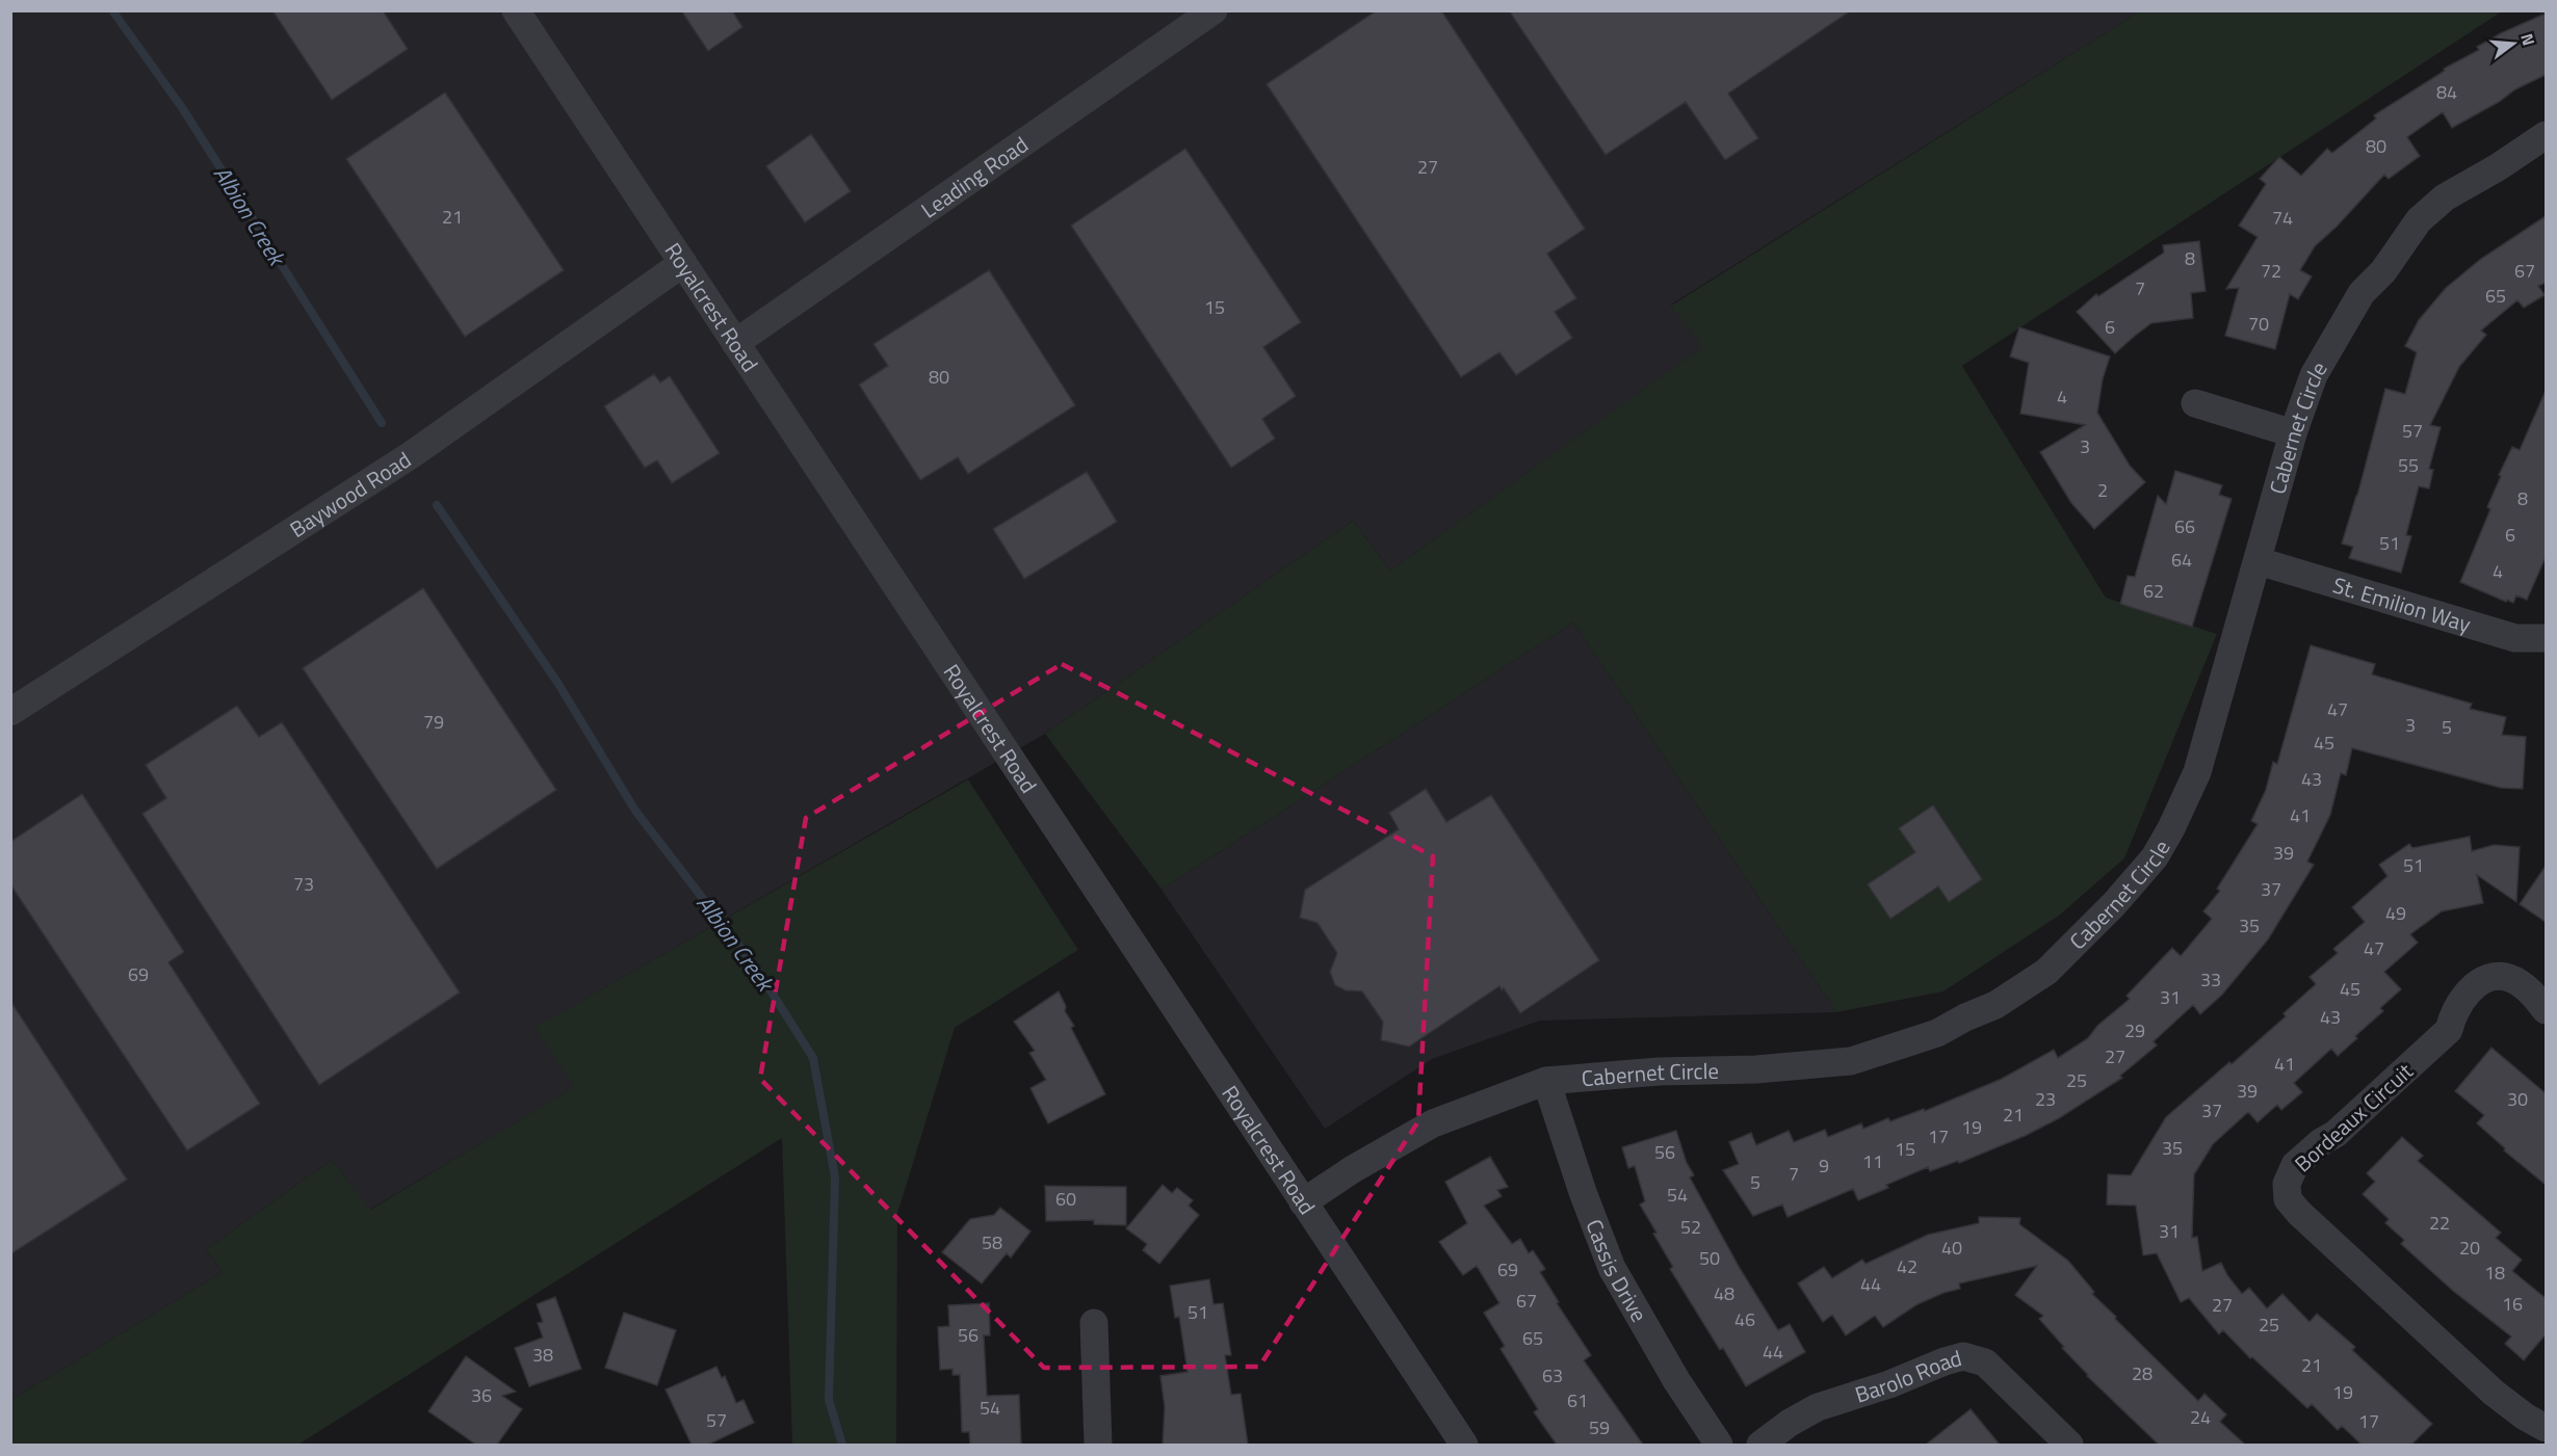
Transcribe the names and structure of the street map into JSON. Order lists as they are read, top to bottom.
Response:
{
  "streets": {
    "street": [
      "Leading Road",
      "Royalcrest Road",
      "Cabernet Circle",
      "Baywood Road",
      "St. Emilion Way",
      "Bordeaux Circuit",
      "Cassis Drive",
      "Barolo Road"
    ]
  },
  "crossings": [
    ["Leading Road", "Royalcrest Road"],
    ["Royalcrest Road", "Cabernet Circle"],
    ["Royalcrest Road", "Baywood Road"],
    ["Cabernet Circle", "St. Emilion Way"],
    ["Cabernet Circle", "Cassis Drive"]
  ],
  "water": ["Albion Creek"],
  "house_numbers": [
    "84",
    "80",
    "27",
    "21",
    "74",
    "8",
    "72",
    "67",
    "7",
    "65",
    "15",
    "70",
    "6",
    "80",
    "4",
    "57",
    "3",
    "55",
    "2",
    "8",
    "66",
    "6",
    "51",
    "64",
    "4",
    "62",
    "47",
    "79",
    "3",
    "5",
    "45",
    "43",
    "41",
    "39",
    "51",
    "73",
    "37",
    "49",
    "35",
    "47",
    "69",
    "33",
    "45",
    "31",
    "43",
    "29",
    "27",
    "41",
    "25",
    "39",
    "23",
    "30",
    "37",
    "21",
    "19",
    "17",
    "35",
    "15",
    "56",
    "11",
    "9",
    "7",
    "5",
    "54",
    "60",
    "22",
    "52",
    "31",
    "58",
    "40",
    "20",
    "50",
    "42",
    "69",
    "18",
    "44",
    "48",
    "67",
    "16",
    "27",
    "51",
    "46",
    "25",
    "56",
    "65",
    "44",
    "38",
    "21",
    "28",
    "63",
    "19",
    "36",
    "61",
    "54",
    "24",
    "57",
    "17",
    "59"
  ],
  "north": "right"
}
